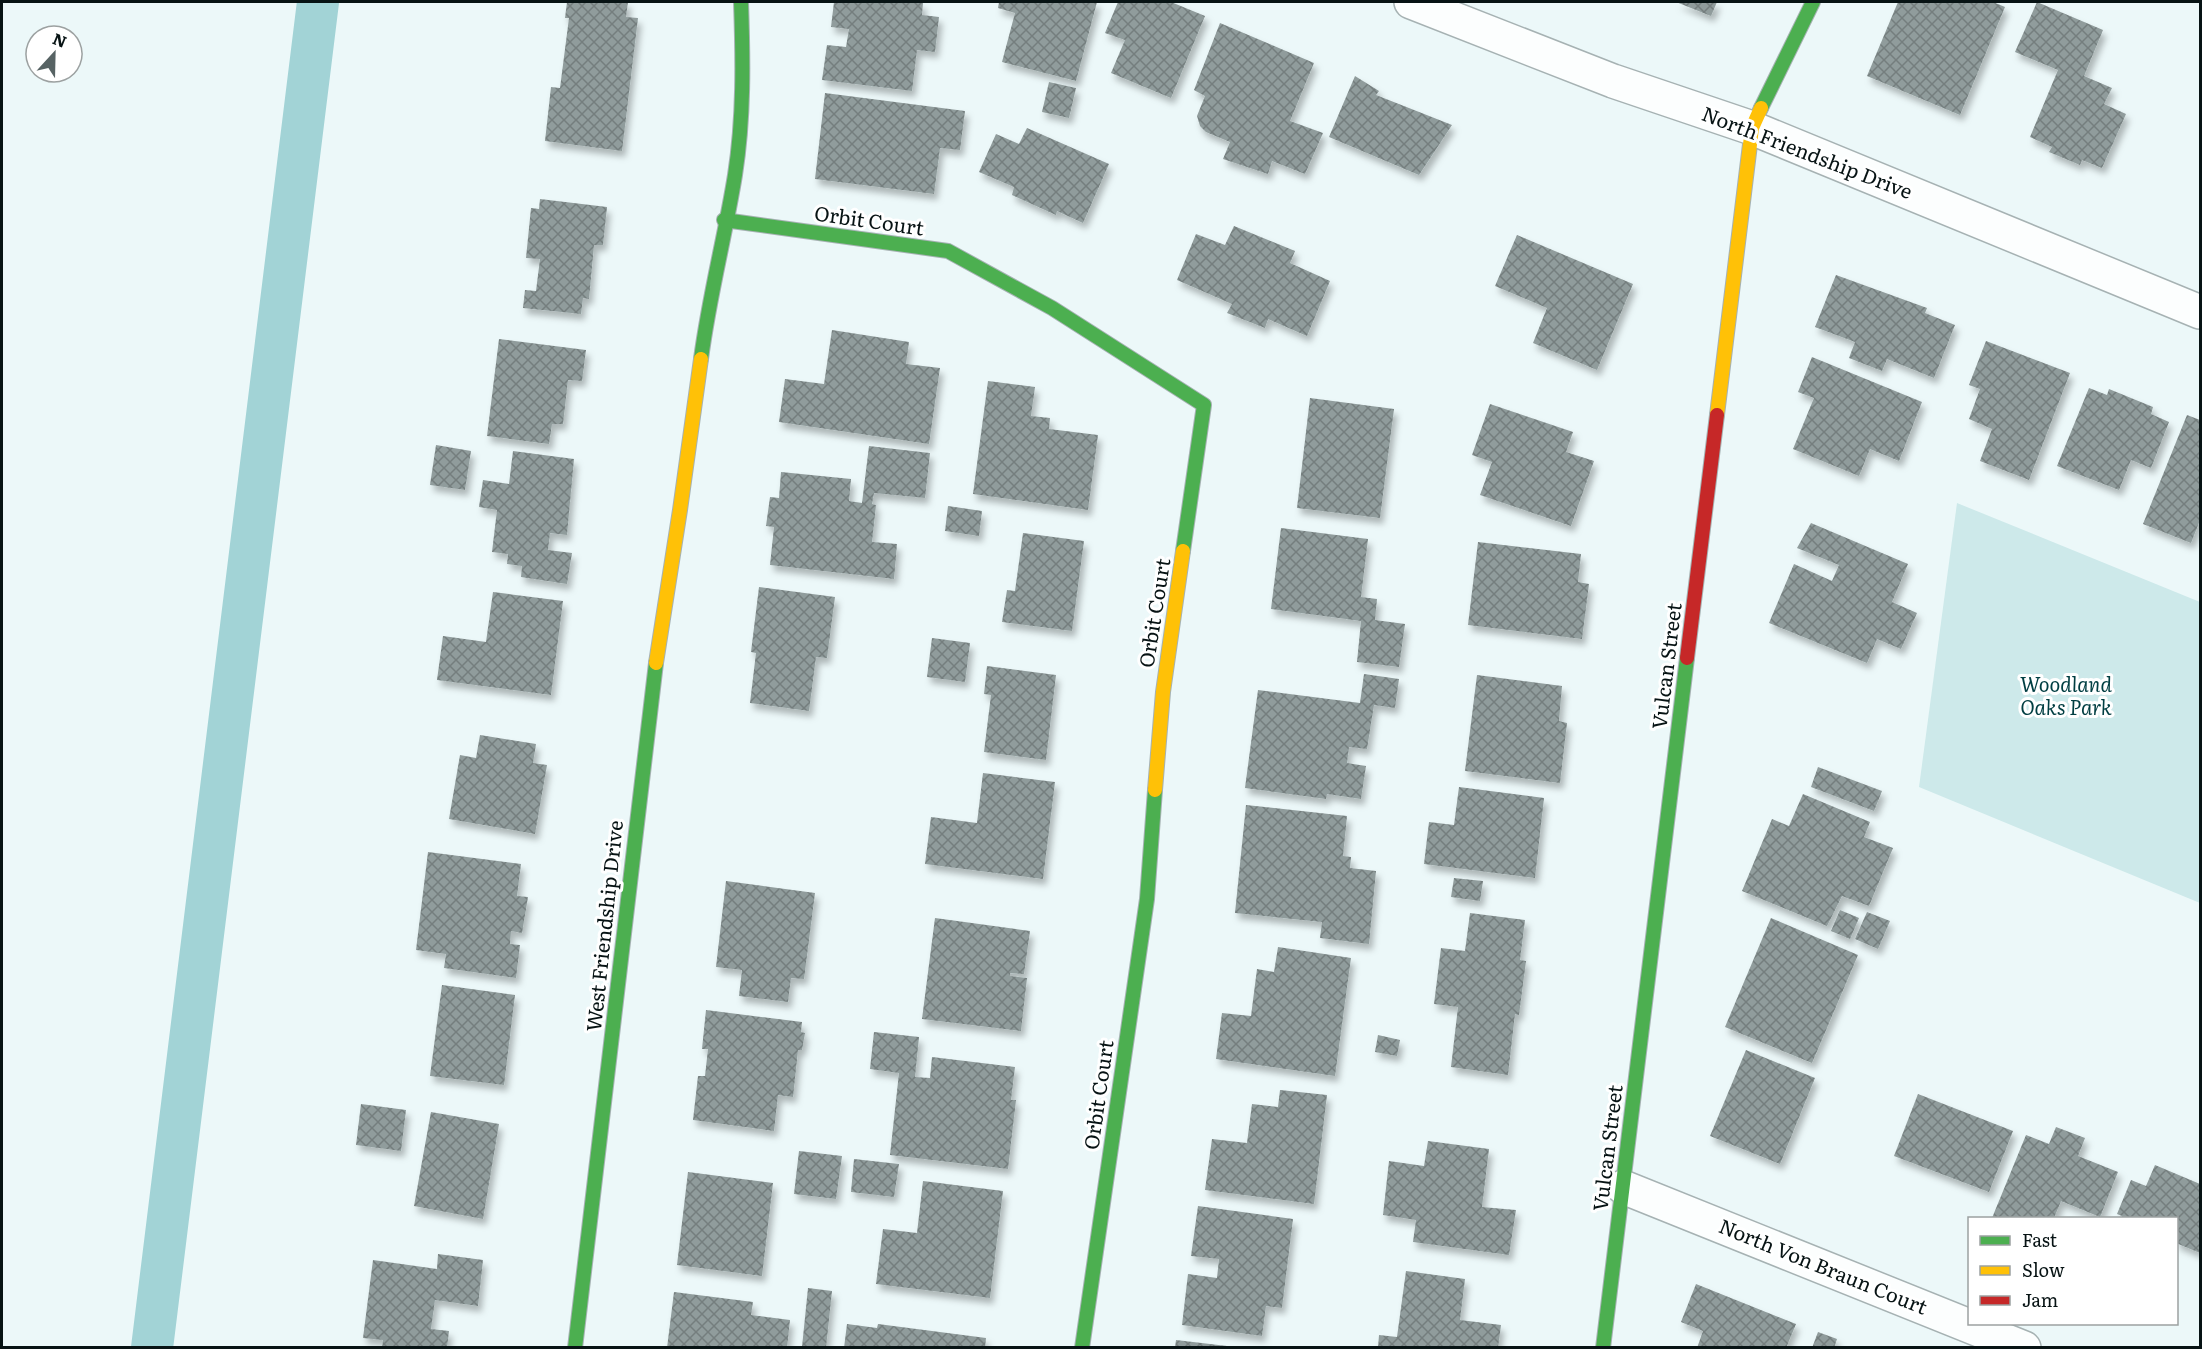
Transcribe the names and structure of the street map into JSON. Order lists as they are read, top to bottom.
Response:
{
  "streets": {
    "street": [
      "North Friendship Drive",
      "Orbit Court",
      "Vulcan Street",
      "West Friendship Drive",
      "North Von Braun Court"
    ]
  },
  "crossings": [
    ["North Friendship Drive", "Vulcan Street"],
    ["Orbit Court", "West Friendship Drive"],
    ["Vulcan Street", "North Von Braun Court"]
  ],
  "parks": ["Woodland Oaks Park"],
  "legend": ["Fast", "Slow", "Jam"],
  "north": "top"
}
